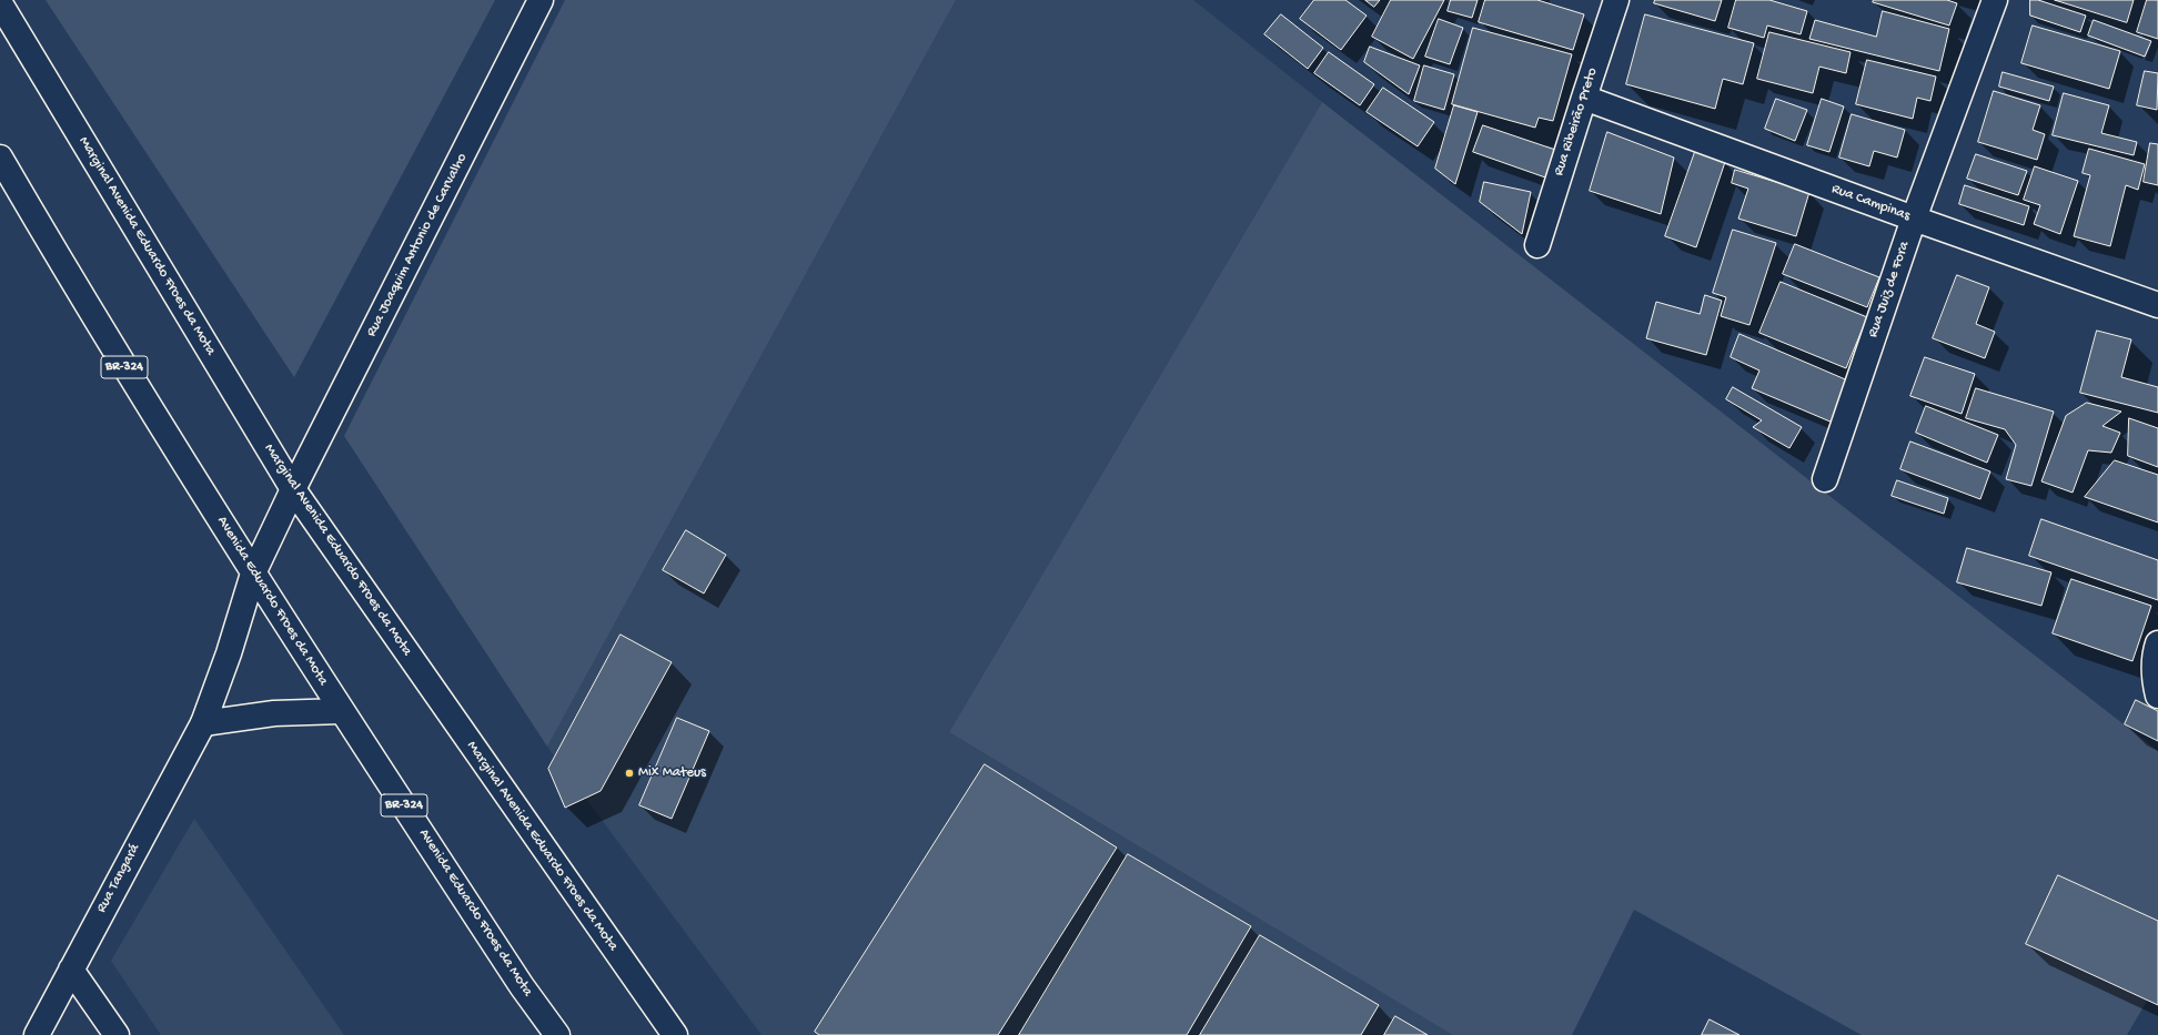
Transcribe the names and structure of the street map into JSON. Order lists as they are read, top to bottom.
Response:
{
  "streets": {
    "main road": [
      "Rua Ribeirão Preto",
      "Rua Campinas",
      "Rua Joaquim Antonio de Carvalho",
      "Marginal Avenida Eduardo Froes da Mota",
      "Rua Juiz de Fora",
      "BR-324",
      "Avenida Eduardo Froes da Mota",
      "Rua Tangará"
    ]
  },
  "crossings": [
    ["Rua Ribeirão Preto", "Rua Campinas"],
    ["Rua Campinas", "Rua Juiz de Fora"],
    ["Rua Joaquim Antonio de Carvalho", "Marginal Avenida Eduardo Froes da Mota"],
    ["Rua Joaquim Antonio de Carvalho", "Avenida Eduardo Froes da Mota"],
    ["Rua Joaquim Antonio de Carvalho", "Rua Tangará"],
    ["Avenida Eduardo Froes da Mota", "Rua Tangará"]
  ],
  "places": ["Mix Mateus"]
}
